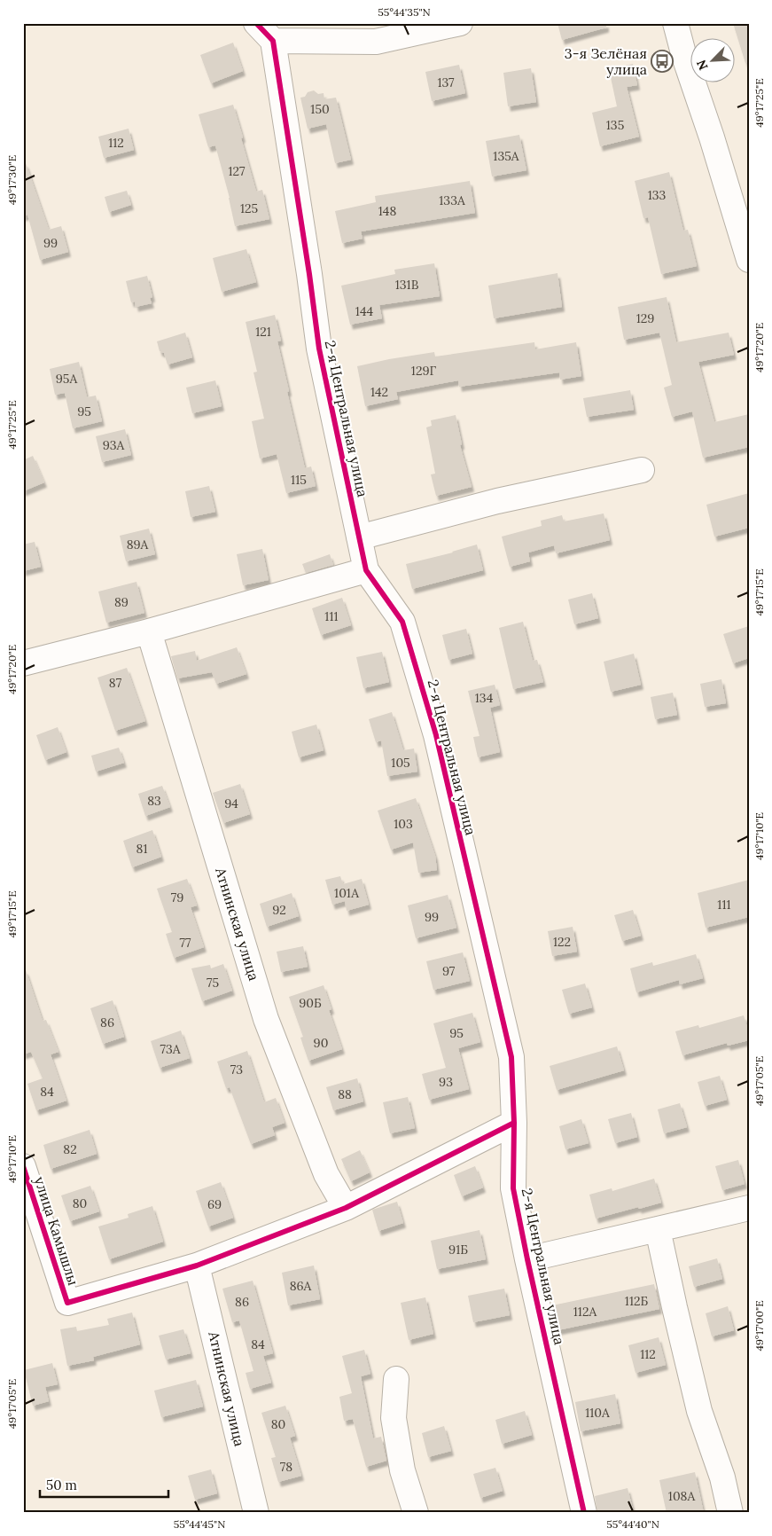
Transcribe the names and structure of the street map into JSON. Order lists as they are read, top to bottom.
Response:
{
  "streets": {
    "street": ["2-я Центральная улица", "Атнинская улица", "улица Камышлы"]
  },
  "crossings": [
    ["Атнинская улица", "улица Камышлы"]
  ],
  "places": {
    "bus stop": ["3-я Зелёная улица"]
  },
  "house_numbers": [
    "137",
    "150",
    "135",
    "112",
    "135А",
    "127",
    "133",
    "133А",
    "125",
    "148",
    "99",
    "131В",
    "144",
    "129",
    "121",
    "129Г",
    "95А",
    "142",
    "95",
    "93А",
    "115",
    "89А",
    "89",
    "111",
    "87",
    "134",
    "105",
    "83",
    "94",
    "103",
    "81",
    "101А",
    "79",
    "111",
    "92",
    "99",
    "122",
    "77",
    "97",
    "75",
    "90Б",
    "86",
    "95",
    "90",
    "73А",
    "73",
    "93",
    "84",
    "88",
    "82",
    "80",
    "69",
    "91Б",
    "86А",
    "112Б",
    "86",
    "112А",
    "84",
    "112",
    "110А",
    "80",
    "78",
    "108А"
  ],
  "scale_bar": "50 m",
  "north": "bottom left",
  "coordinates": [
    "55°44'35\"N",
    "49°17'25\"E",
    "49°17'30\"E",
    "49°17'20\"E",
    "49°17'15\"E",
    "49°17'10\"E",
    "49°17'05\"E",
    "49°17'00\"E",
    "55°44'45\"N",
    "55°44'40\"N"
  ]
}
